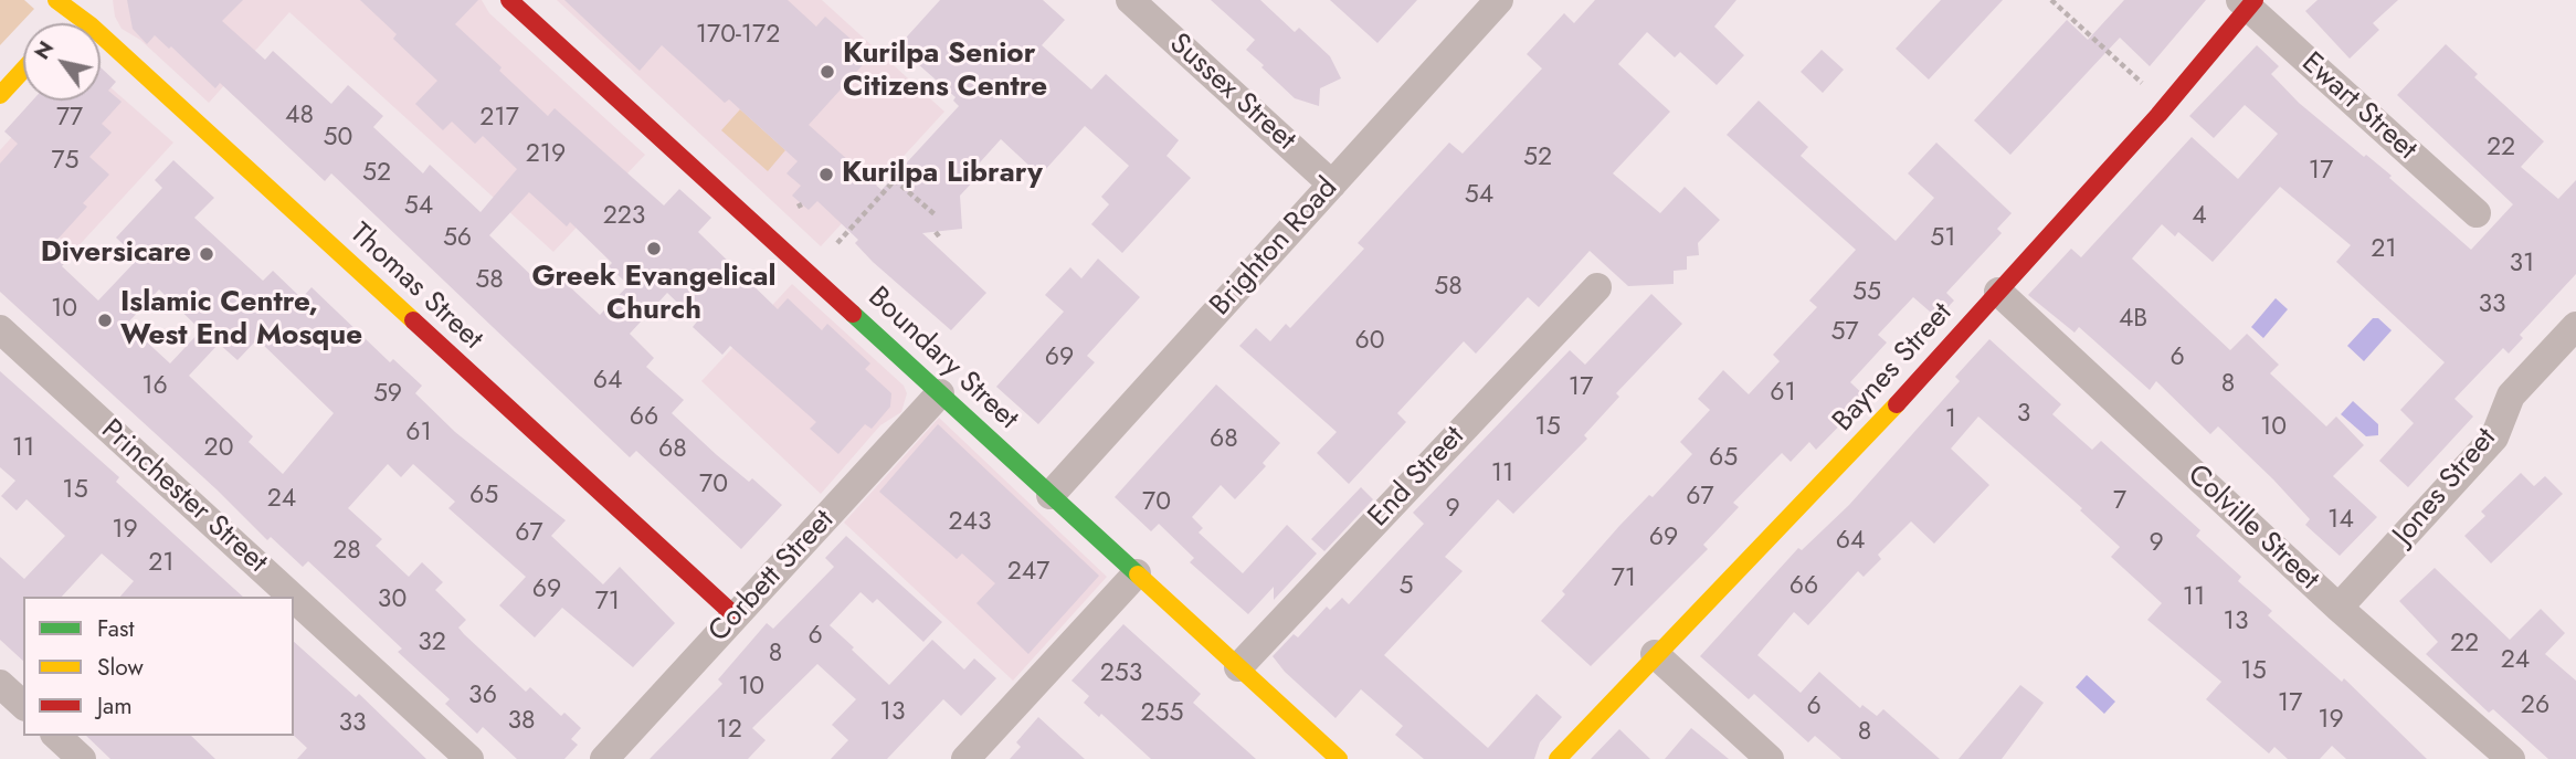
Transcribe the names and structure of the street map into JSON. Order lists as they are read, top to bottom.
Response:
{
  "streets": {
    "street": [
      "Sussex Street",
      "Ewart Street",
      "Brighton Road",
      "Thomas Street",
      "Boundary Street",
      "Baynes Street",
      "End Street",
      "Jones Street",
      "Princhester Street",
      "Colville Street",
      "Corbett Street"
    ]
  },
  "crossings": [
    ["Sussex Street", "Brighton Road"],
    ["Ewart Street", "Baynes Street"],
    ["Brighton Road", "Boundary Street"],
    ["Thomas Street", "Corbett Street"],
    ["Boundary Street", "End Street"],
    ["Boundary Street", "Corbett Street"],
    ["Baynes Street", "Colville Street"],
    ["Jones Street", "Colville Street"]
  ],
  "places": [
    "Kurilpa Senior Citizens Centre",
    "Kurilpa Library",
    "Greek Evangelical Church",
    "Diversicare",
    "Islamic Centre, West End Mosque"
  ],
  "house_numbers": [
    "170-172",
    "48",
    "77",
    "217",
    "50",
    "22",
    "219",
    "52",
    "75",
    "17",
    "52",
    "54",
    "54",
    "223",
    "4",
    "56",
    "51",
    "21",
    "31",
    "58",
    "58",
    "55",
    "33",
    "10",
    "4B",
    "57",
    "60",
    "69",
    "6",
    "64",
    "8",
    "16",
    "17",
    "61",
    "59",
    "3",
    "66",
    "1",
    "15",
    "10",
    "61",
    "68",
    "11",
    "20",
    "68",
    "65",
    "11",
    "70",
    "15",
    "65",
    "67",
    "24",
    "7",
    "70",
    "9",
    "14",
    "243",
    "19",
    "67",
    "69",
    "64",
    "9",
    "28",
    "21",
    "247",
    "71",
    "5",
    "66",
    "69",
    "11",
    "30",
    "71",
    "13",
    "6",
    "32",
    "22",
    "8",
    "24",
    "15",
    "253",
    "10",
    "36",
    "17",
    "26",
    "6",
    "13",
    "255",
    "19",
    "38",
    "33",
    "12",
    "8"
  ],
  "legend": ["Fast", "Slow", "Jam"],
  "north": "top left"
}
